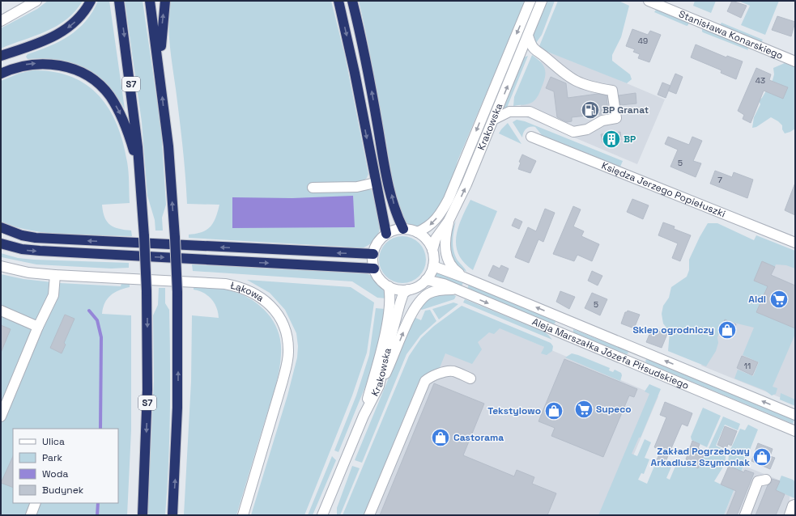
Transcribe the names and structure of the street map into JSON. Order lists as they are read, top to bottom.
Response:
{
  "streets": {
    "highway": ["S7"],
    "street": [
      "Stanisława Konarskiego",
      "Krakowska",
      "Księdza Jerzego Popiełuszki",
      "Łąkowa",
      "Aleja Marszałka Józefa Piłsudskiego"
    ]
  },
  "crossings": [
    ["Krakowska", "Aleja Marszałka Józefa Piłsudskiego"]
  ],
  "places": {
    "fuel station": ["BP Granat"],
    "building": ["BP"],
    "supermarket": ["Aldi", "Supeco"],
    "shop": [
      "Sklep ogrodniczy",
      "Tekstylowo",
      "Castorama",
      "Zakład Pogrzebowy Arkadiusz Szymoniak"
    ]
  },
  "house_numbers": [
    "49",
    "43",
    "5",
    "7",
    "5",
    "11"
  ],
  "legend": [
    "Ulica",
    "Park",
    "Woda",
    "Budynek"
  ]
}
